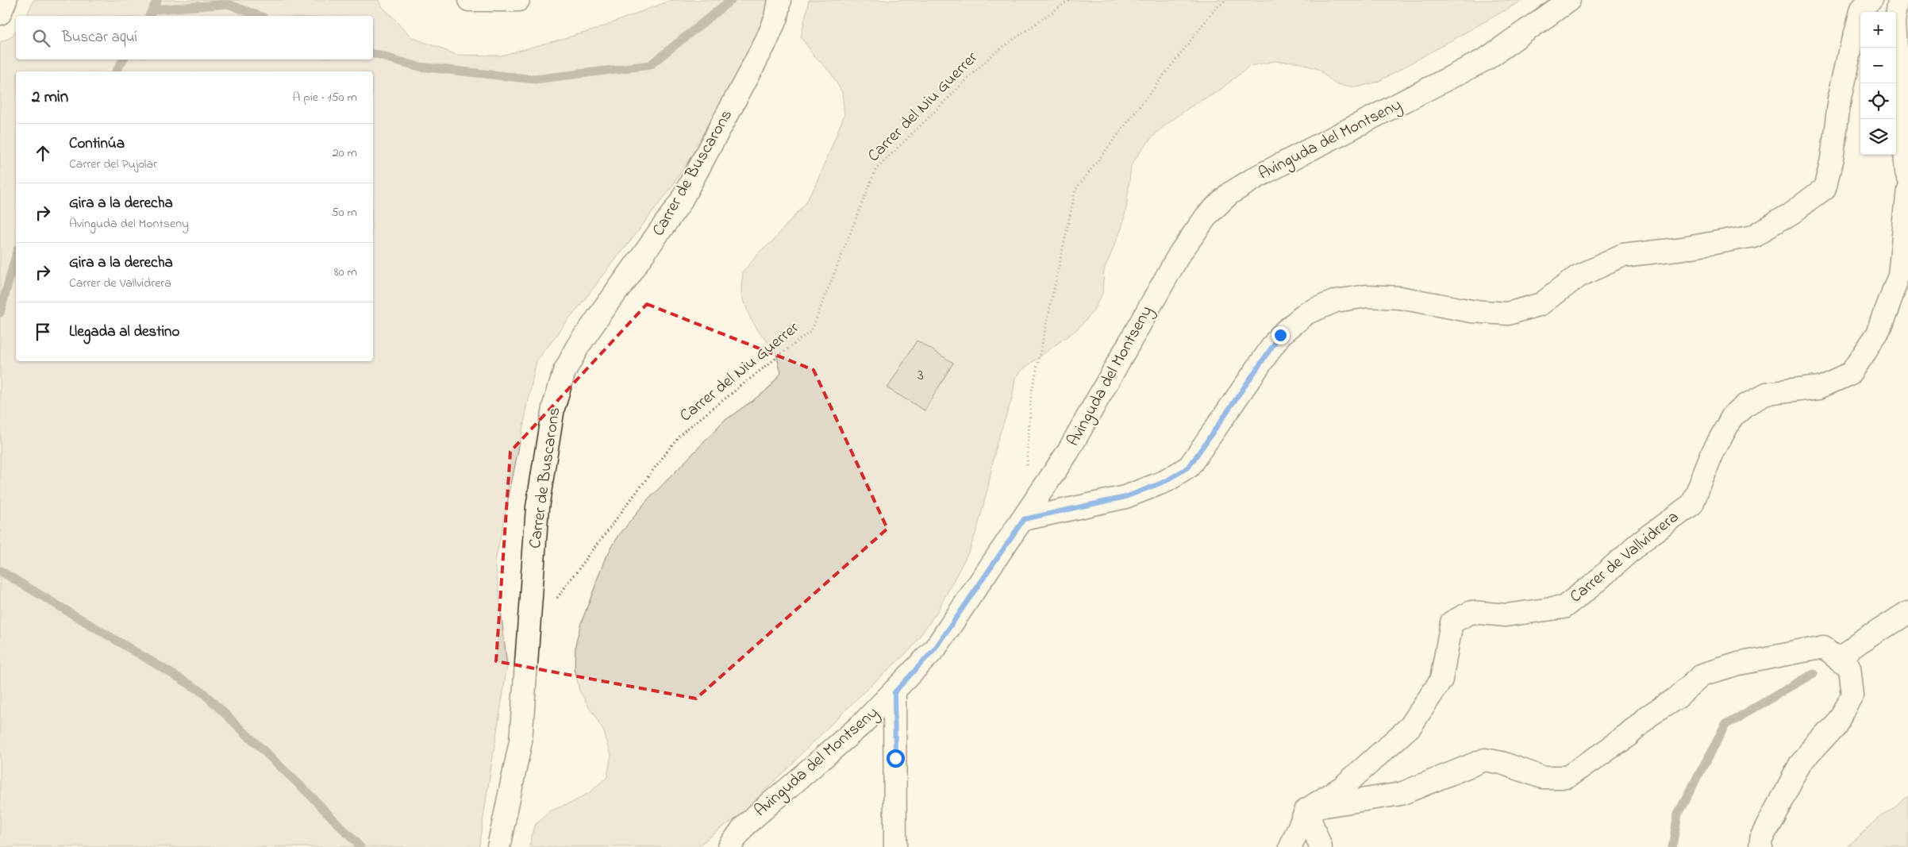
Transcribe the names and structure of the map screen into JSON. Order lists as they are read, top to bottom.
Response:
{
  "streets": {
    "street": ["Avinguda del Montseny", "Carrer de Buscarons", "Carrer de Vallvidrera"],
    "path": ["Carrer del Niu Guerrer"]
  },
  "house_numbers": ["3"],
  "page": {
    "map_buttons": ["+", "−"],
    "search": "Buscar aquí",
    "heading": ["2 min", "A pie · 150 m"],
    "list": [
      ["Continúa", "Carrer del Pujolar", "20 m"],
      ["Gira a la derecha", "Avinguda del Montseny", "50 m"],
      ["Gira a la derecha", "Carrer de Vallvidrera", "80 m"],
      "Llegada al destino"
    ]
  }
}
